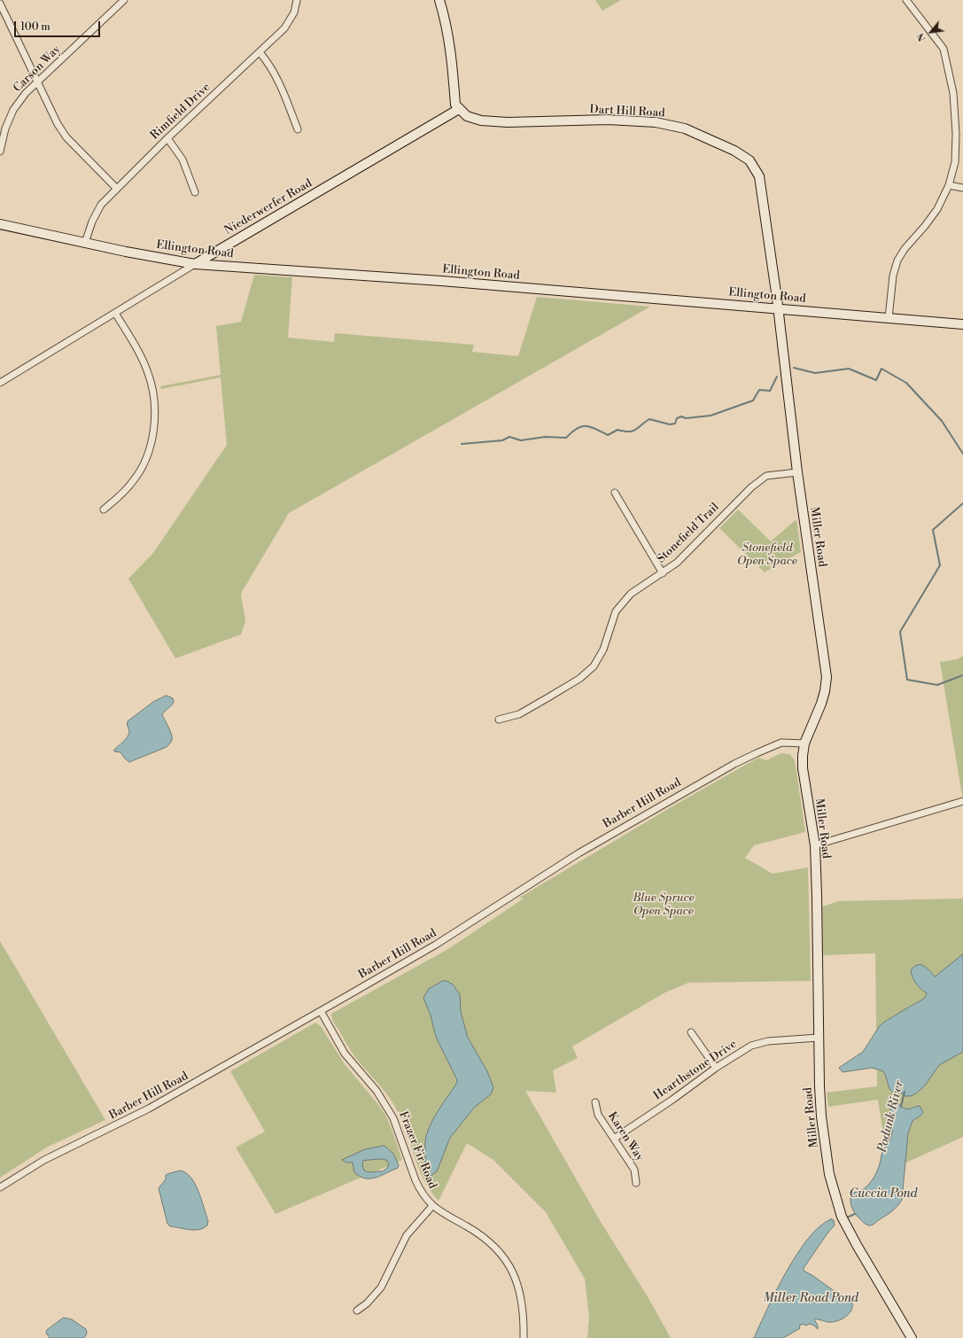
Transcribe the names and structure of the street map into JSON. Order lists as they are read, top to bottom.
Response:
{
  "streets": {
    "street": [
      "Carson Way",
      "Rimfield Drive",
      "Dart Hill Road",
      "Niederwerfer Road",
      "Ellington Road",
      "Stonefield Trail",
      "Miller Road",
      "Barber Hill Road",
      "Hearthstone Drive",
      "Karen Way",
      "Frazer Fir Road"
    ]
  },
  "crossings": [
    ["Rimfield Drive", "Ellington Road"],
    ["Dart Hill Road", "Niederwerfer Road"],
    ["Dart Hill Road", "Ellington Road"],
    ["Dart Hill Road", "Miller Road"],
    ["Niederwerfer Road", "Ellington Road"],
    ["Ellington Road", "Miller Road"],
    ["Stonefield Trail", "Miller Road"],
    ["Miller Road", "Barber Hill Road"],
    ["Miller Road", "Hearthstone Drive"],
    ["Barber Hill Road", "Frazer Fir Road"],
    ["Hearthstone Drive", "Karen Way"]
  ],
  "water": ["Podunk River", "Cuccia Pond", "Miller Road Pond"],
  "parks": ["Stonefield Open Space", "Blue Spruce Open Space"],
  "scale_bar": "100 m",
  "north": "bottom left"
}
